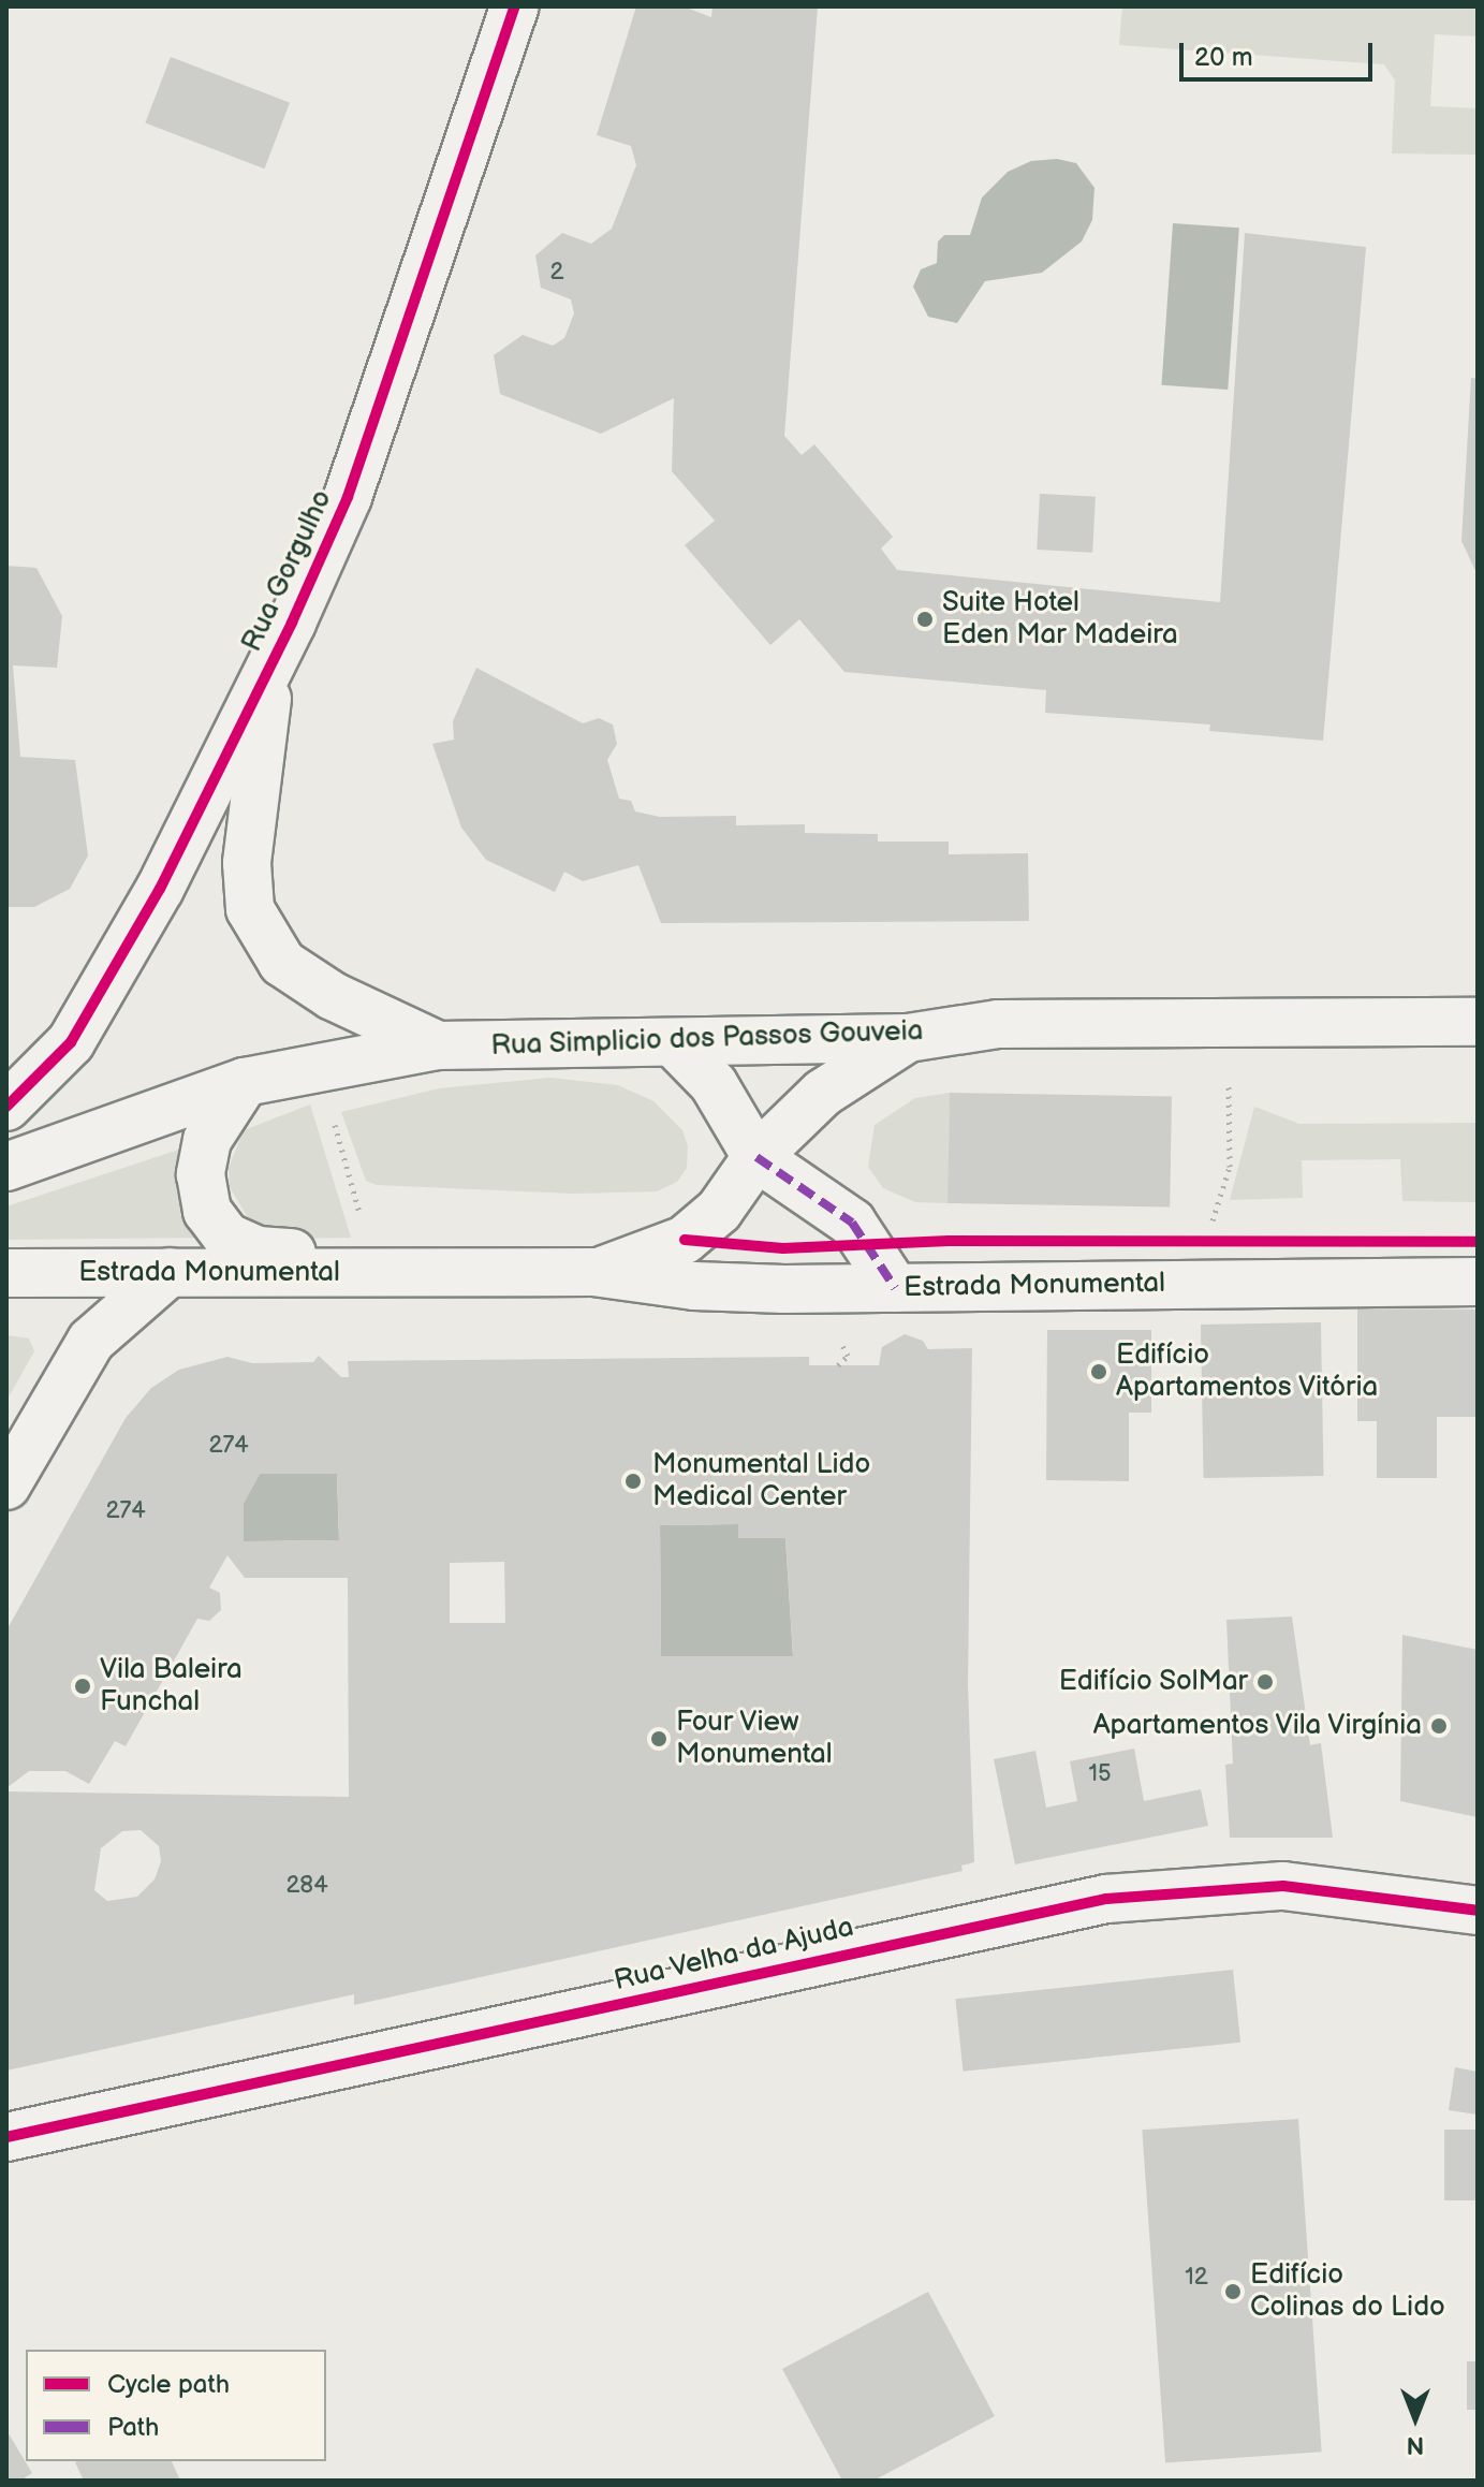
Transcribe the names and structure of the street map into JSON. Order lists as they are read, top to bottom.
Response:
{
  "streets": {
    "street": [
      "Rua Gorgulho",
      "Rua Simplicio dos Passos Gouveia",
      "Estrada Monumental",
      "Rua Velha da Ajuda"
    ]
  },
  "crossings": [
    ["Rua Gorgulho", "Rua Simplicio dos Passos Gouveia"],
    ["Rua Simplicio dos Passos Gouveia", "Estrada Monumental"]
  ],
  "places": [
    "Suite Hotel Eden Mar Madeira",
    "Edifício Apartamentos Vitória",
    "Monumental Lido Medical Center",
    "Edifício SolMar",
    "Vila Baleira Funchal",
    "Apartamentos Vila Virgínia",
    "Four View Monumental",
    "Edifício Colinas do Lido"
  ],
  "house_numbers": [
    "2",
    "274",
    "274",
    "15",
    "284",
    "12"
  ],
  "legend": ["Cycle path", "Path"],
  "scale_bar": "20 m",
  "north": "bottom"
}
